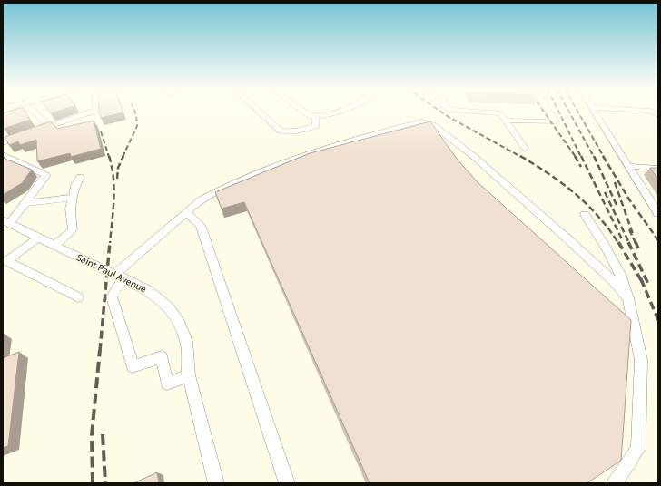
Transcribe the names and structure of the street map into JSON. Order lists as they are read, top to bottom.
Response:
{
  "streets": {
    "street": ["Saint Paul Avenue"]
  }
}
